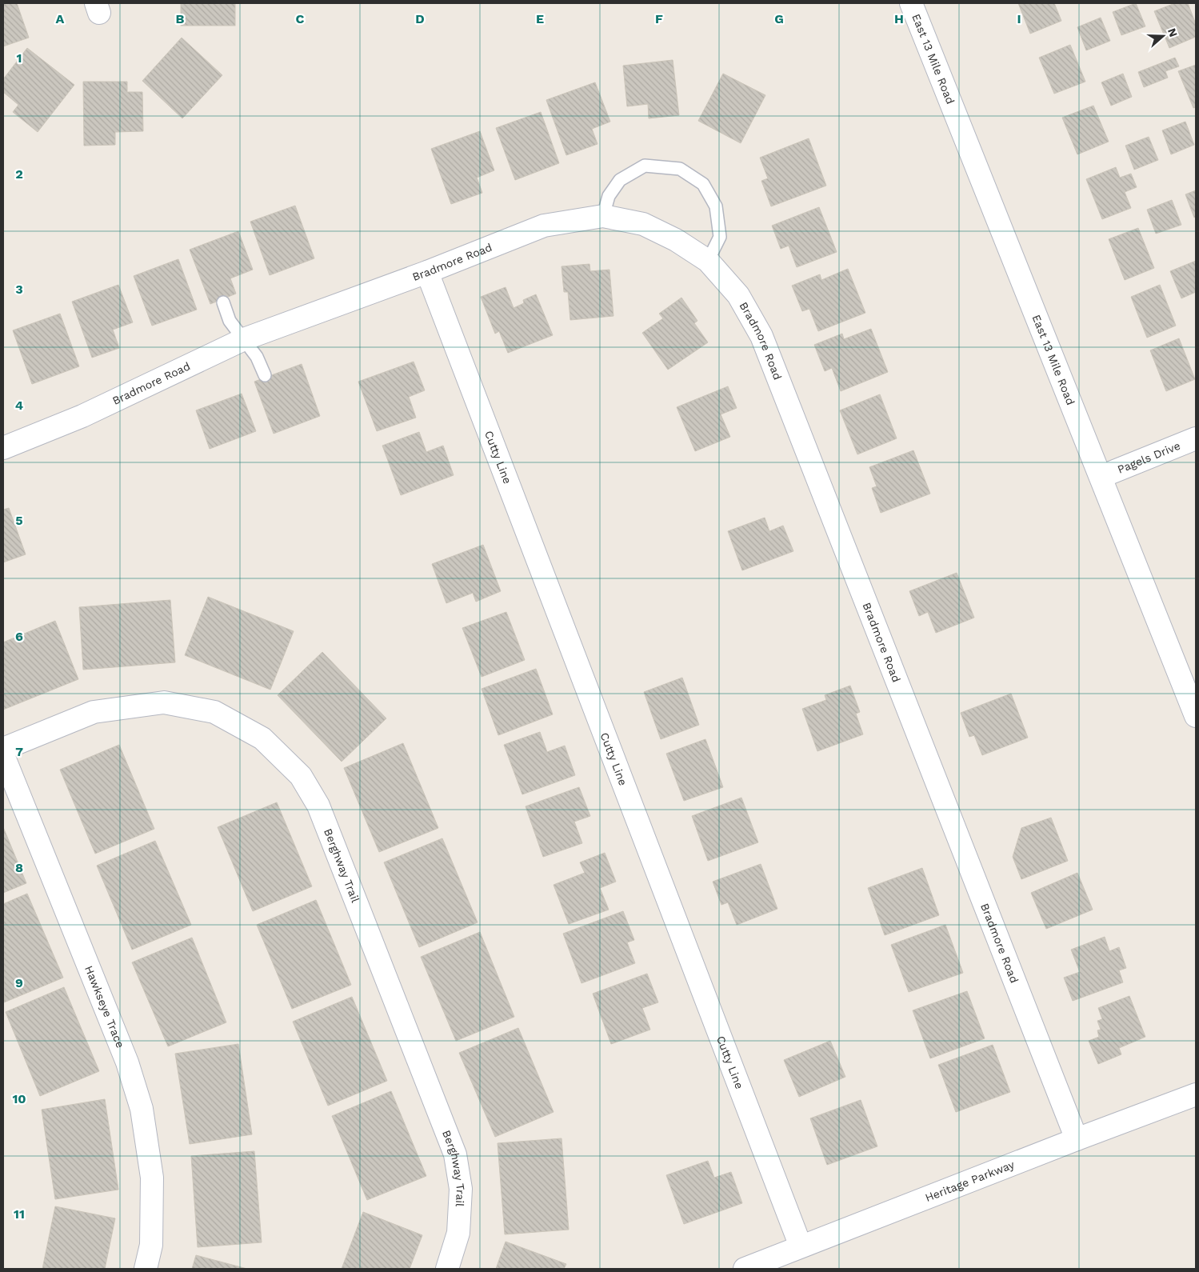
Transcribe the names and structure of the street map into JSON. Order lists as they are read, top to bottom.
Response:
{
  "streets": {
    "street": [
      "East 13 Mile Road",
      "Bradmore Road",
      "Cutty Line",
      "Pagels Drive",
      "Berghway Trail",
      "Hawkseye Trace",
      "Heritage Parkway"
    ]
  },
  "crossings": [
    ["East 13 Mile Road", "Pagels Drive"],
    ["Bradmore Road", "Cutty Line"],
    ["Bradmore Road", "Heritage Parkway"],
    ["Cutty Line", "Heritage Parkway"]
  ],
  "north": "right",
  "grid": {
    "columns": [
      "A",
      "B",
      "C",
      "D",
      "E",
      "F",
      "G",
      "H",
      "I"
    ],
    "rows": [
      "1",
      "2",
      "3",
      "4",
      "5",
      "6",
      "7",
      "8",
      "9",
      "10",
      "11"
    ]
  }
}
